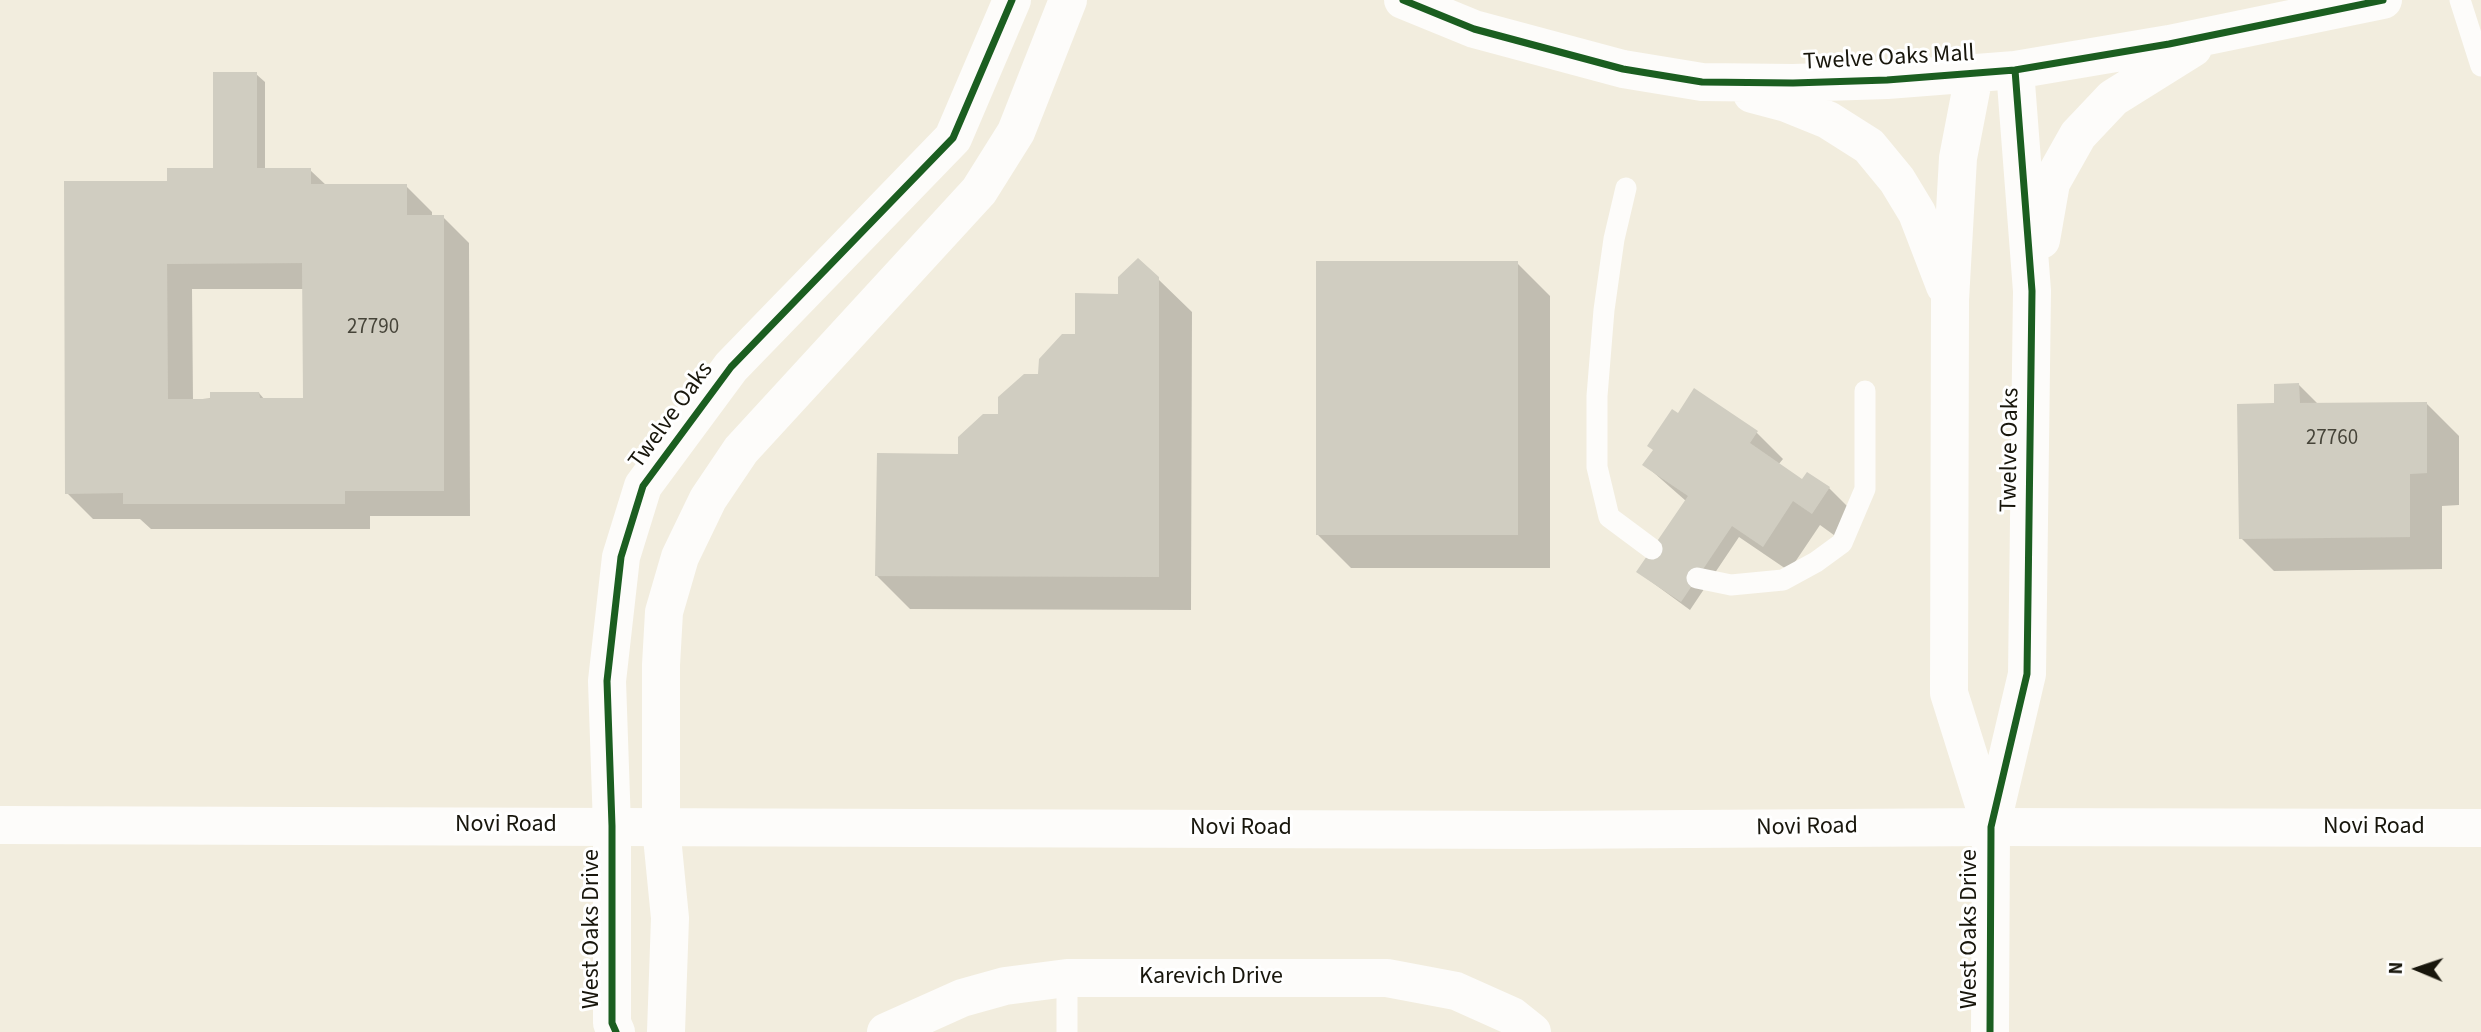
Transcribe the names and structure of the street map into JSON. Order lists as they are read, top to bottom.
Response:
{
  "streets": {
    "street": [
      "Twelve Oaks Mall",
      "Twelve Oaks",
      "Novi Road",
      "West Oaks Drive",
      "Karevich Drive"
    ]
  },
  "crossings": [
    ["Twelve Oaks Mall", "Twelve Oaks"],
    ["Twelve Oaks", "Novi Road"],
    ["Twelve Oaks", "West Oaks Drive"],
    ["Novi Road", "West Oaks Drive"]
  ],
  "house_numbers": ["27790", "27760"],
  "north": "left"
}
